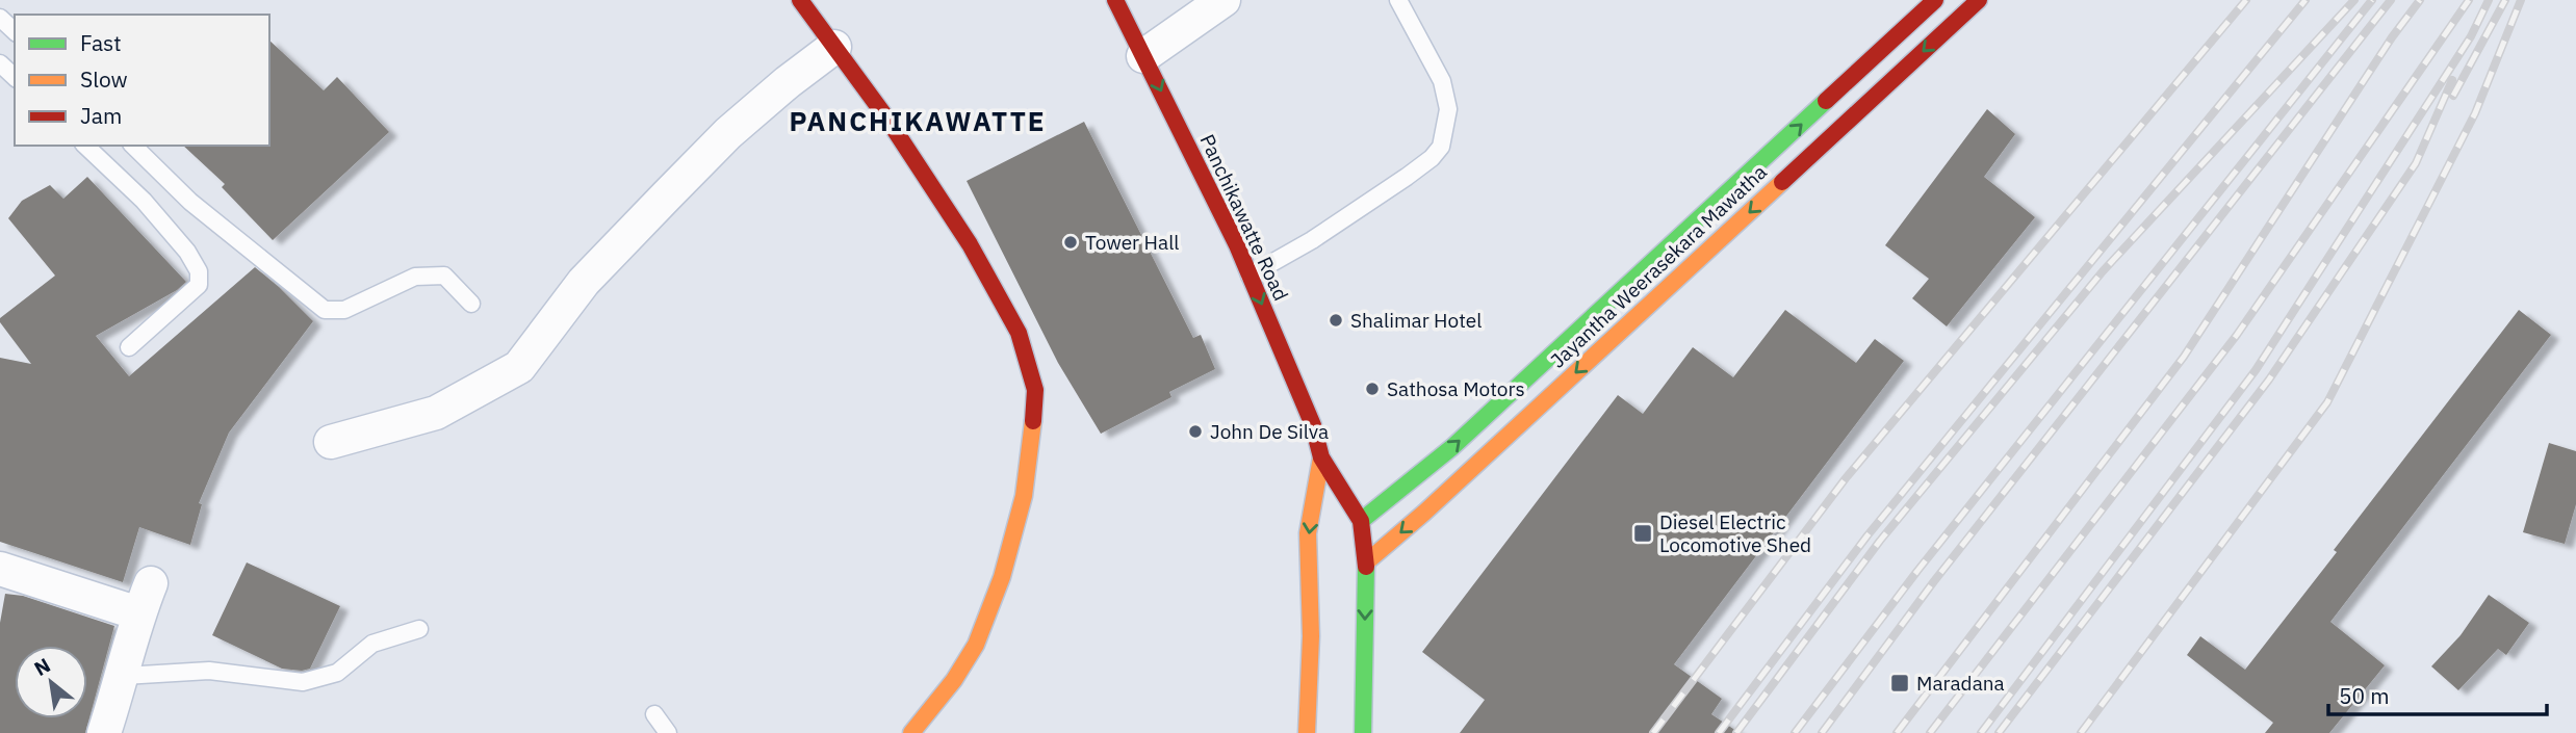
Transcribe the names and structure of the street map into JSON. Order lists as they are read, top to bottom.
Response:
{
  "streets": {
    "main road": ["Panchikawatte Road", "Jayantha Weerasekara Mawatha"]
  },
  "crossings": [
    ["Panchikawatte Road", "Jayantha Weerasekara Mawatha"]
  ],
  "one_way": ["Panchikawatte Road"],
  "districts": ["PANCHIKAWATTE"],
  "places": {
    "other": [
      "Tower Hall",
      "Shalimar Hotel",
      "Sathosa Motors",
      "John De Silva"
    ],
    "transit": ["Diesel Electric Locomotive Shed", "Maradana"]
  },
  "legend": ["Fast", "Slow", "Jam"],
  "scale_bar": "50 m",
  "north": "top left"
}
